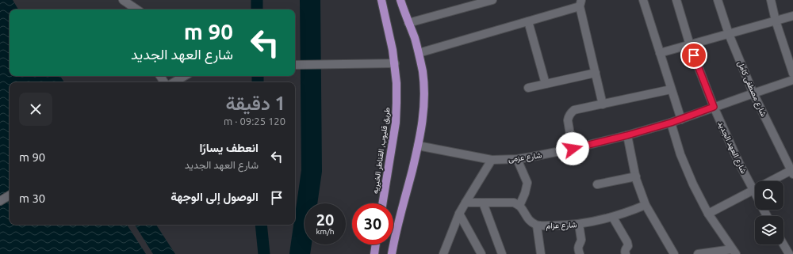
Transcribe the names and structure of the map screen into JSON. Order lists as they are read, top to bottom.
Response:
{
  "streets": {
    "main road": ["طريق قليوب, القناطر الخيريه"],
    "street": [
      "شارع مصطفى كامل",
      "شارع العهد الجديد",
      "شارع عزمى",
      "شارع عزام"
    ]
  },
  "crossings": [
    ["شارع مصطفى كامل", "شارع عزمى"],
    ["شارع العهد الجديد", "شارع عزمى"]
  ],
  "page": {
    "turn": ["90 m", "شارع العهد الجديد"],
    "heading": ["1 دقيقة", "120 m · 09:25"],
    "list": [
      {
        "name": "انعطف يسارًا",
        "note": "شارع العهد الجديد",
        "value": "90 m"
      },
      {
        "name": "الوصول إلى الوجهة",
        "value": "30 m"
      }
    ],
    "speed": "20 km/h",
    "limit": "30"
  }
}
